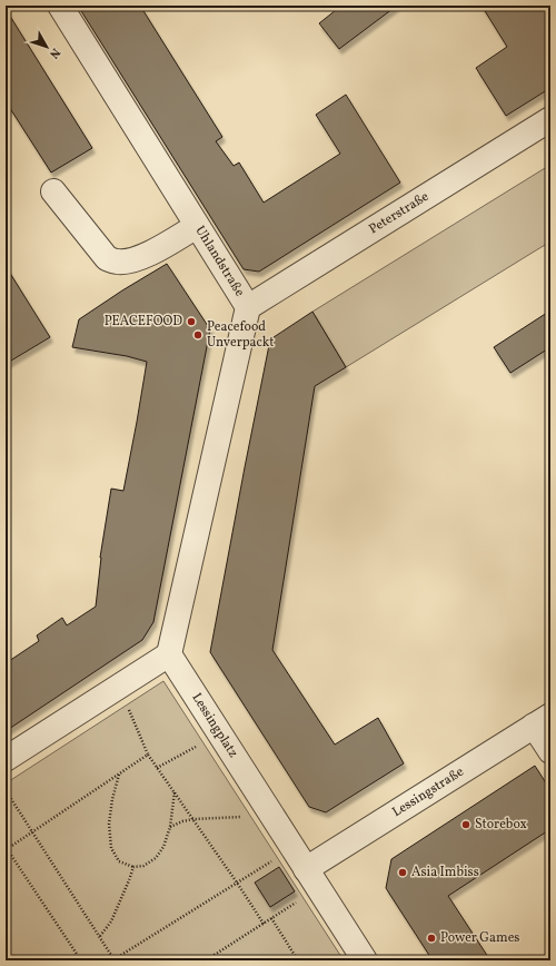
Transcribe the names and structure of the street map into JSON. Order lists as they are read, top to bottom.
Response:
{
  "streets": {
    "street": [
      "Peterstraße",
      "Uhlandstraße",
      "Lessingplatz",
      "Lessingstraße"
    ]
  },
  "crossings": [
    ["Peterstraße", "Uhlandstraße"],
    ["Uhlandstraße", "Lessingplatz"],
    ["Lessingplatz", "Lessingstraße"]
  ],
  "places": [
    "PEACEFOOD",
    "Peacefood Unverpackt",
    "Storebox",
    "Asia Imbiss",
    "Power Games"
  ],
  "north": "bottom right"
}
